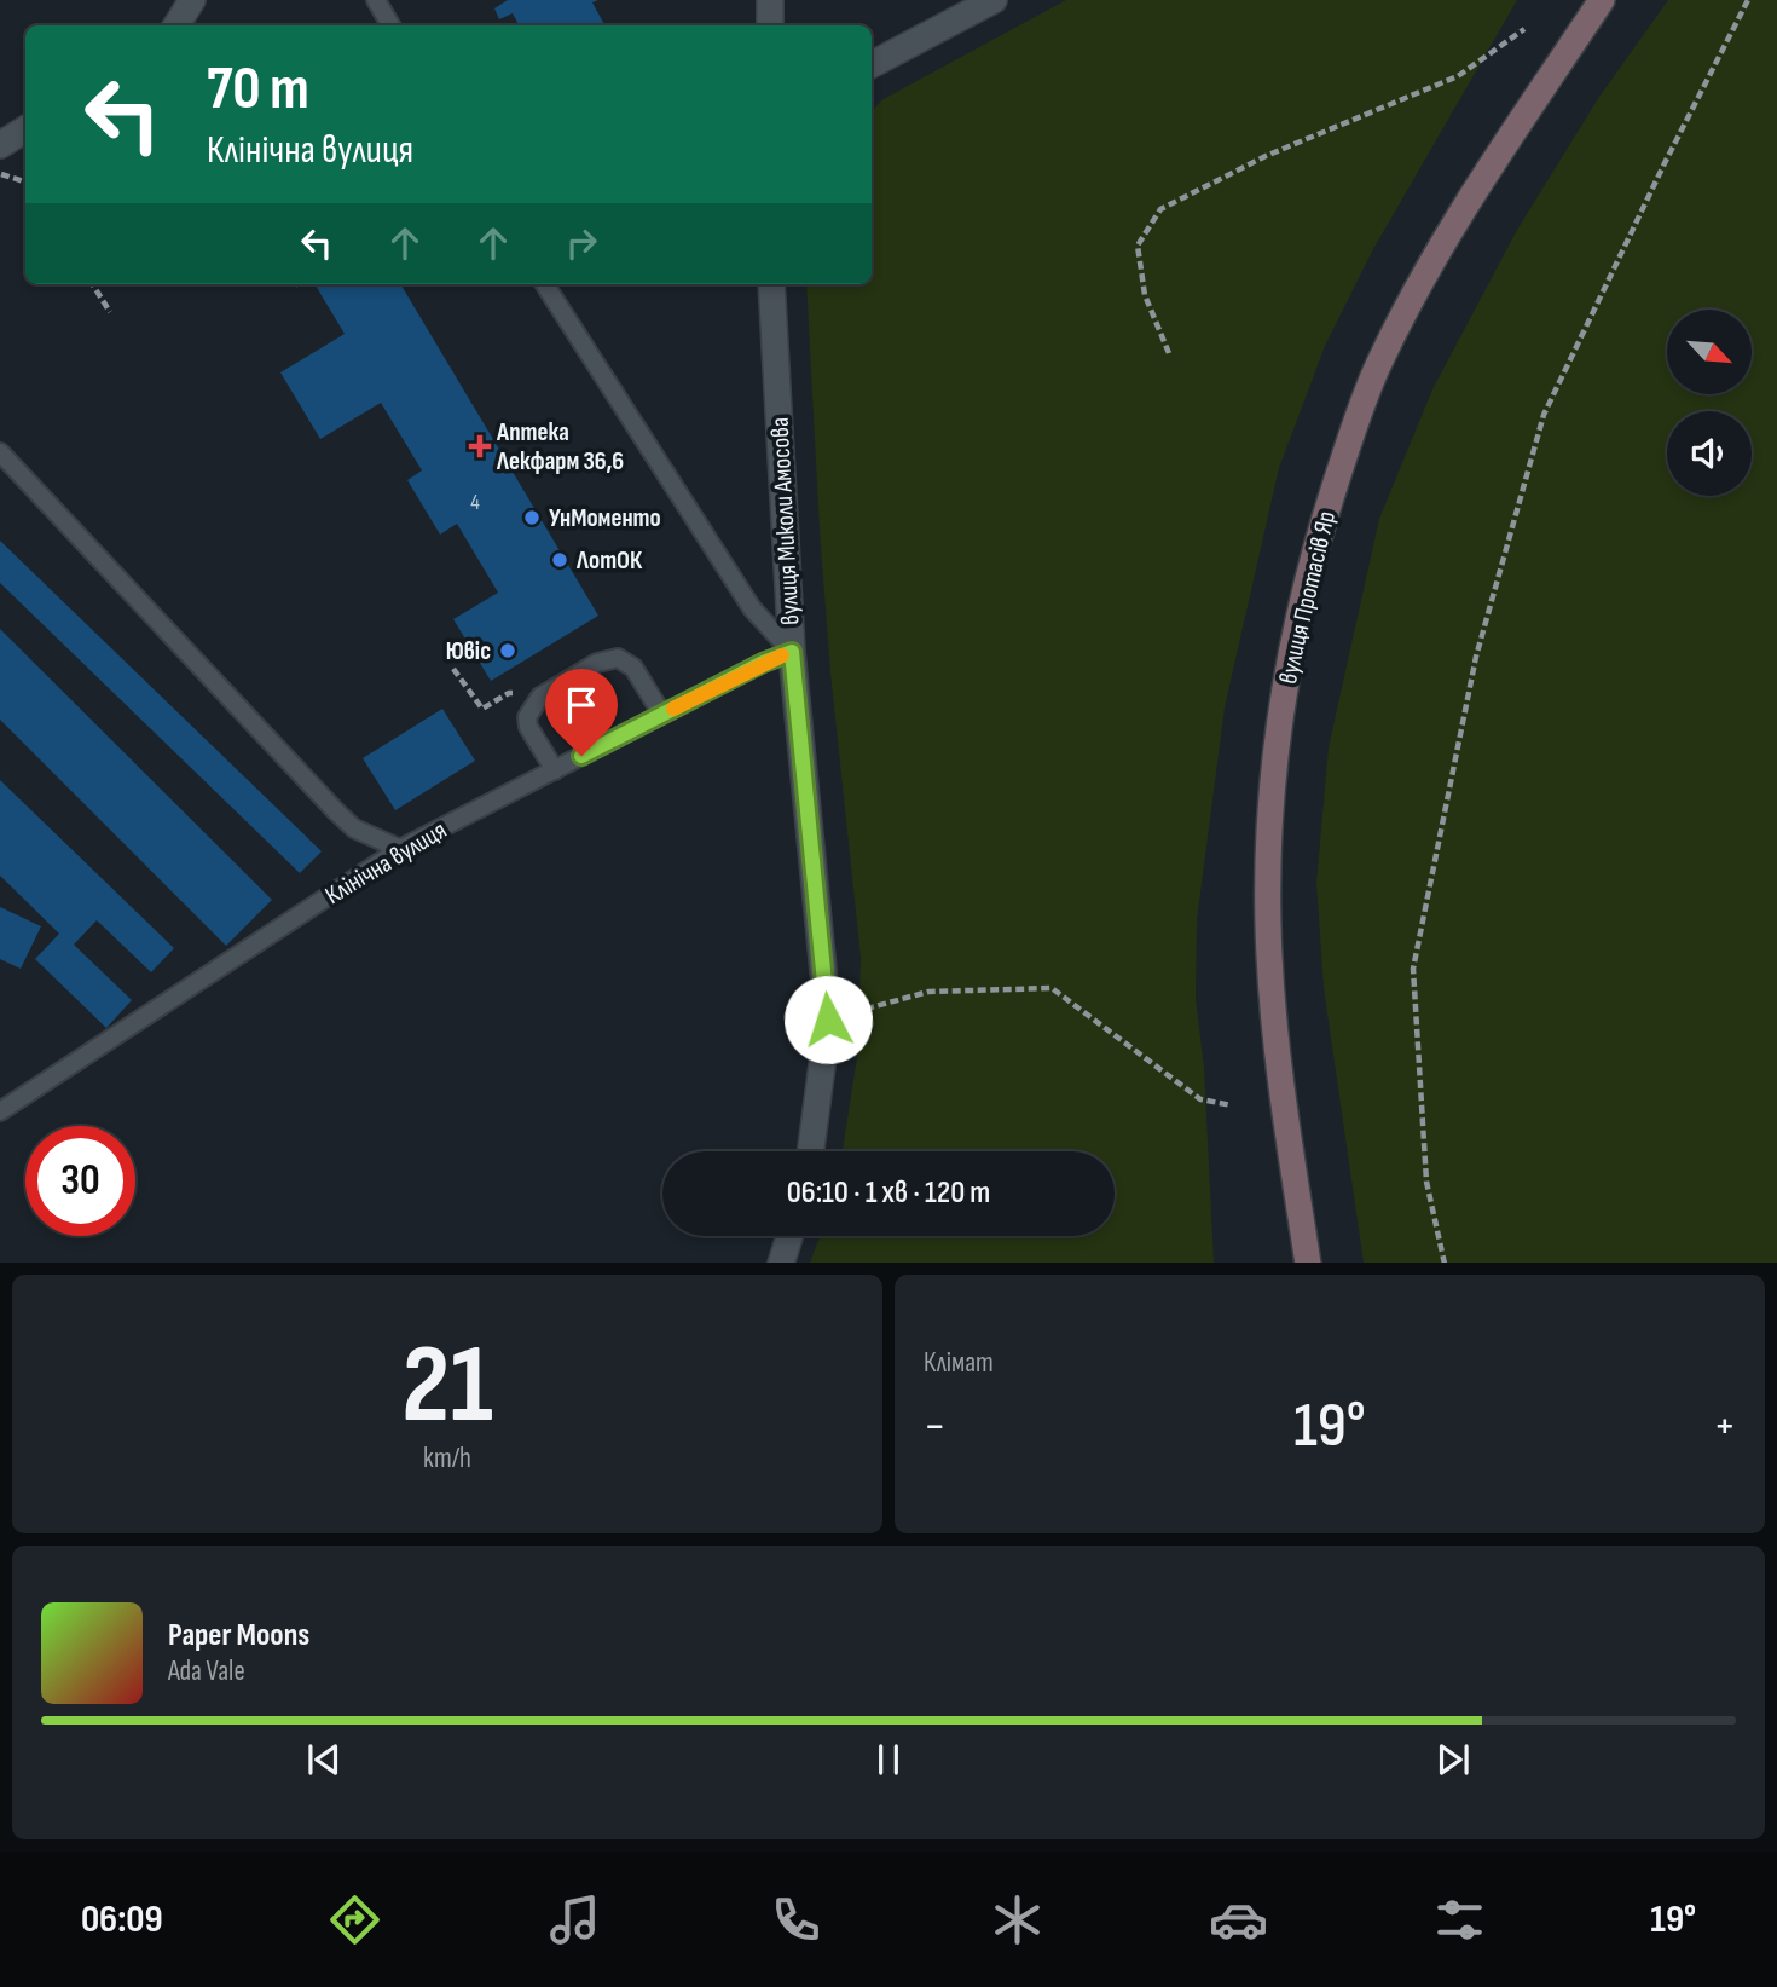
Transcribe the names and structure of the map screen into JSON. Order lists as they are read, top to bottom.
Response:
{
  "streets": {
    "main road": ["вулиця Протасів Яр"],
    "street": ["вулиця Миколи Амосова"],
    "lane": ["Клінічна вулиця"]
  },
  "crossings": [
    ["вулиця Миколи Амосова", "Клінічна вулиця"]
  ],
  "places": {
    "health": ["Аптека Лекфарм 36,6"],
    "other": ["УнМоменто", "ЛотОК", "Ювіс"]
  },
  "house_numbers": ["4"],
  "north": "bottom right",
  "page": {
    "turn": ["70 m", "Клінічна вулиця"],
    "limit": "30",
    "trip": "06:10 · 1 хв · 120 m",
    "tile": [
      ["21", "km/h"],
      "Клімат"
    ],
    "heat": ["−", "19°", "+"],
    "song": ["Paper Moons", "Ada Vale"],
    "tabs": ["06:09", "19°"]
  }
}
